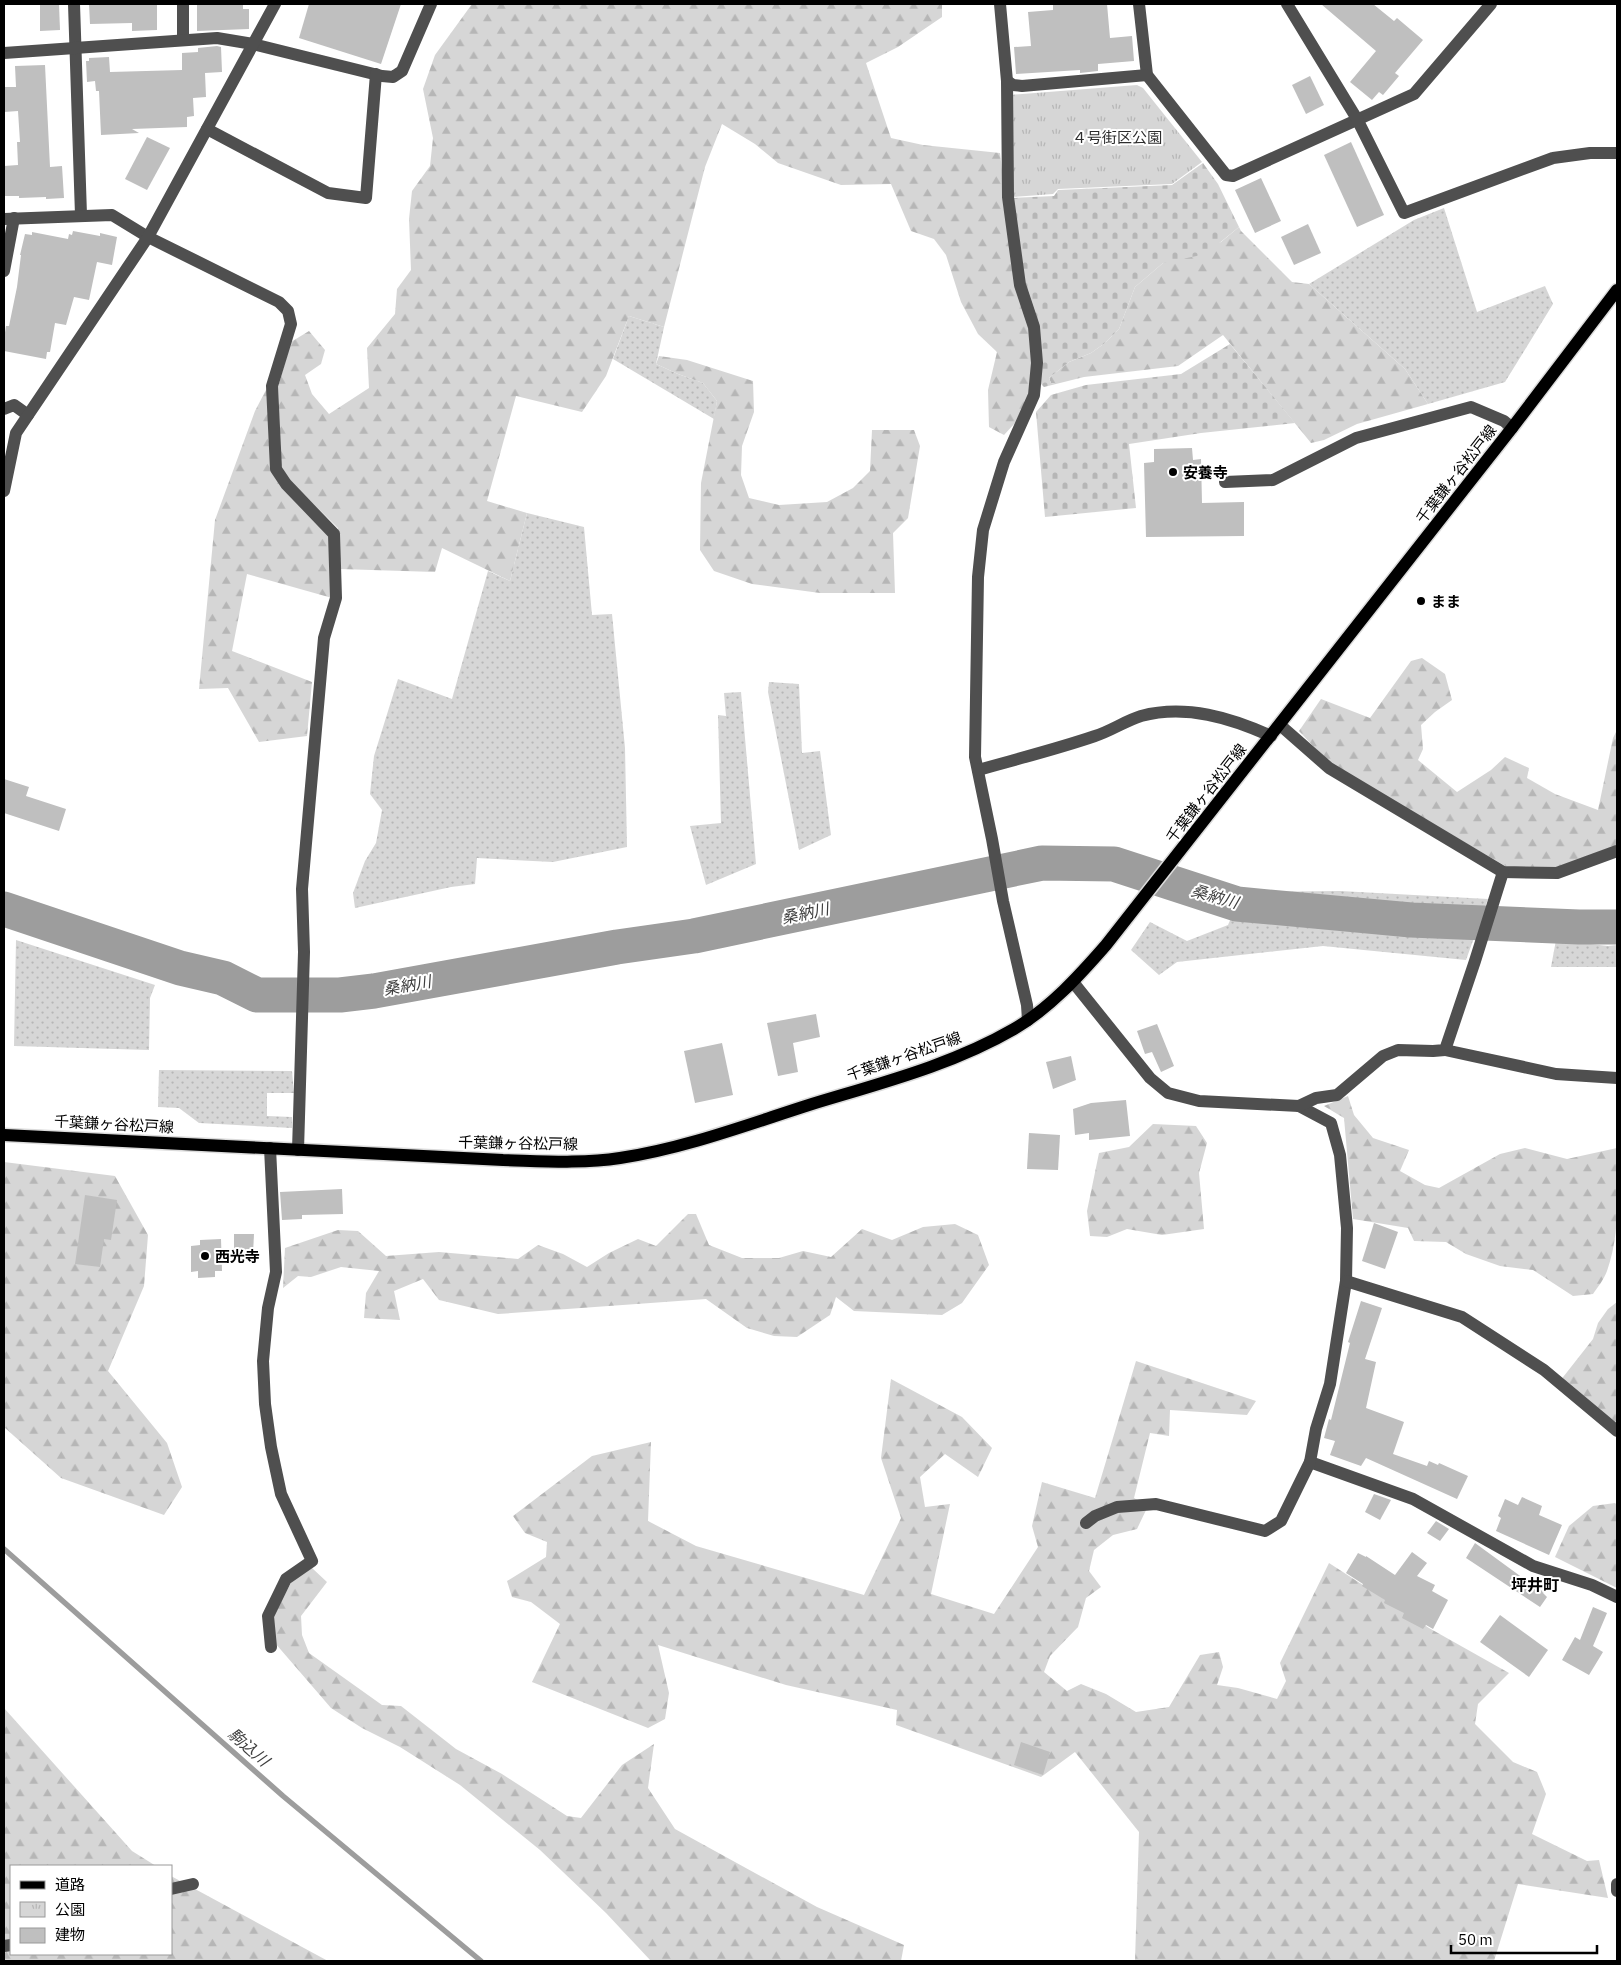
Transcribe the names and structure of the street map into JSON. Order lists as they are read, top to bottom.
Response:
{
  "streets": {
    "main road": ["千葉鎌ヶ谷松戸線"]
  },
  "districts": ["坪井町"],
  "water": ["桑納川", "駒込川"],
  "parks": ["４号街区公園"],
  "places": ["安養寺", "まま", "西光寺"],
  "legend": ["道路", "公園", "建物"],
  "scale_bar": "50 m"
}
